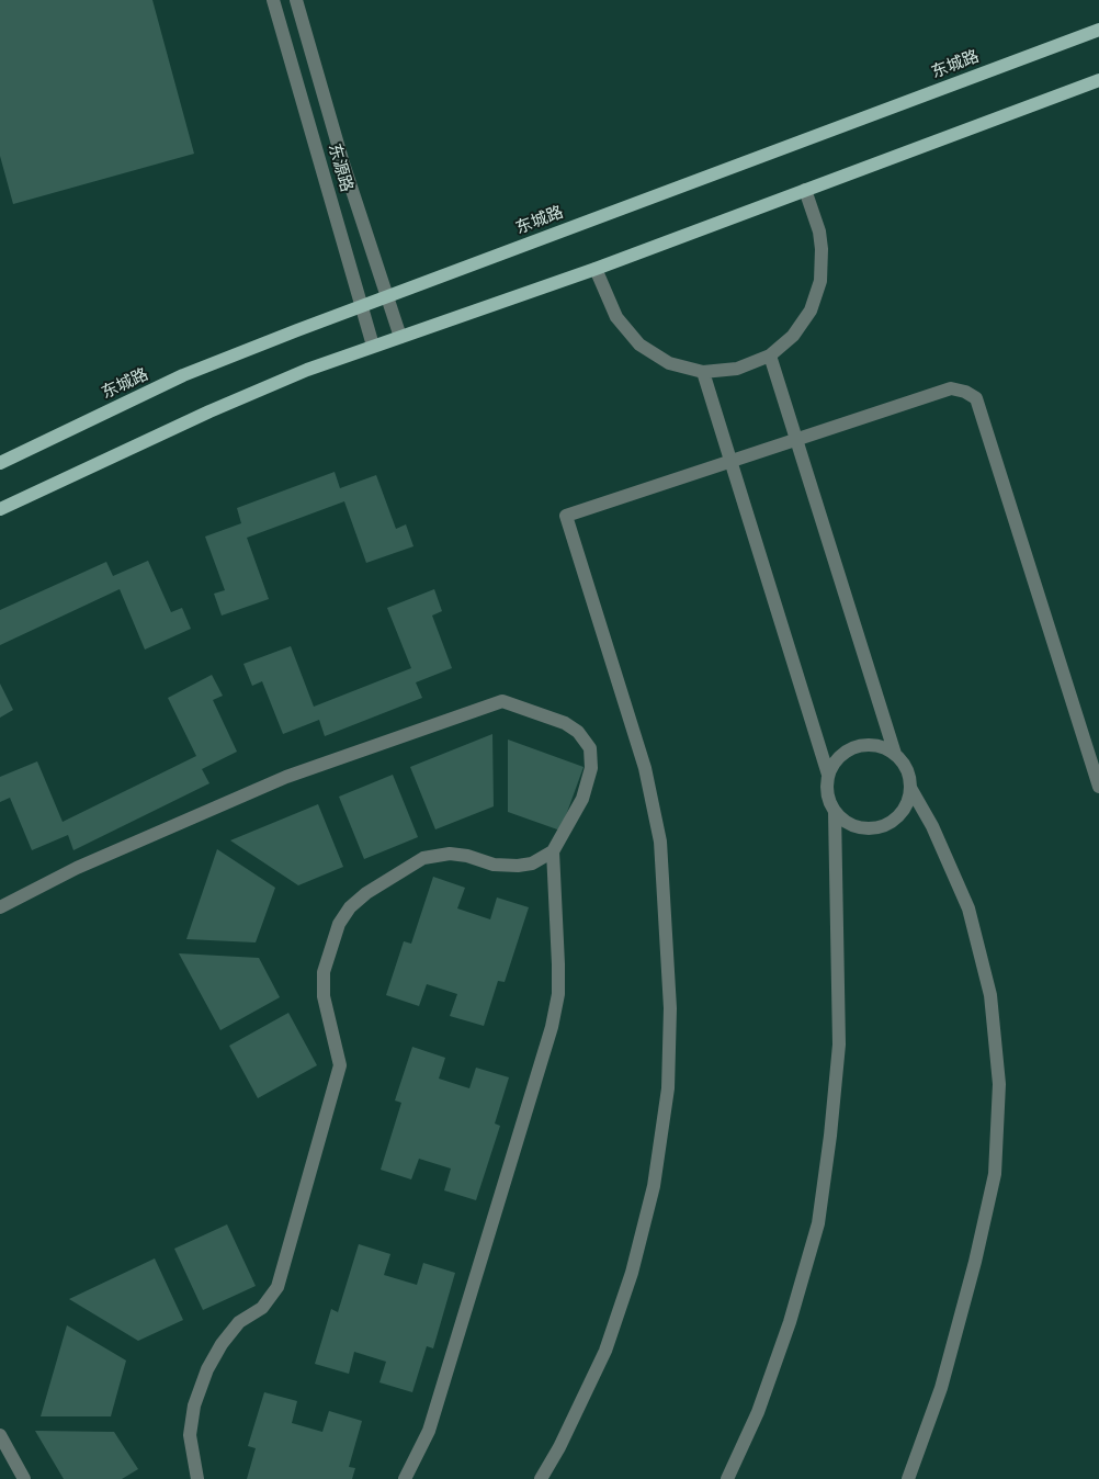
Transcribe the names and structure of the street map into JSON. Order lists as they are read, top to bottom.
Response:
{
  "streets": {
    "main road": ["东城路"],
    "street": ["东源路"]
  },
  "crossings": [
    ["东城路", "东源路"]
  ]
}
